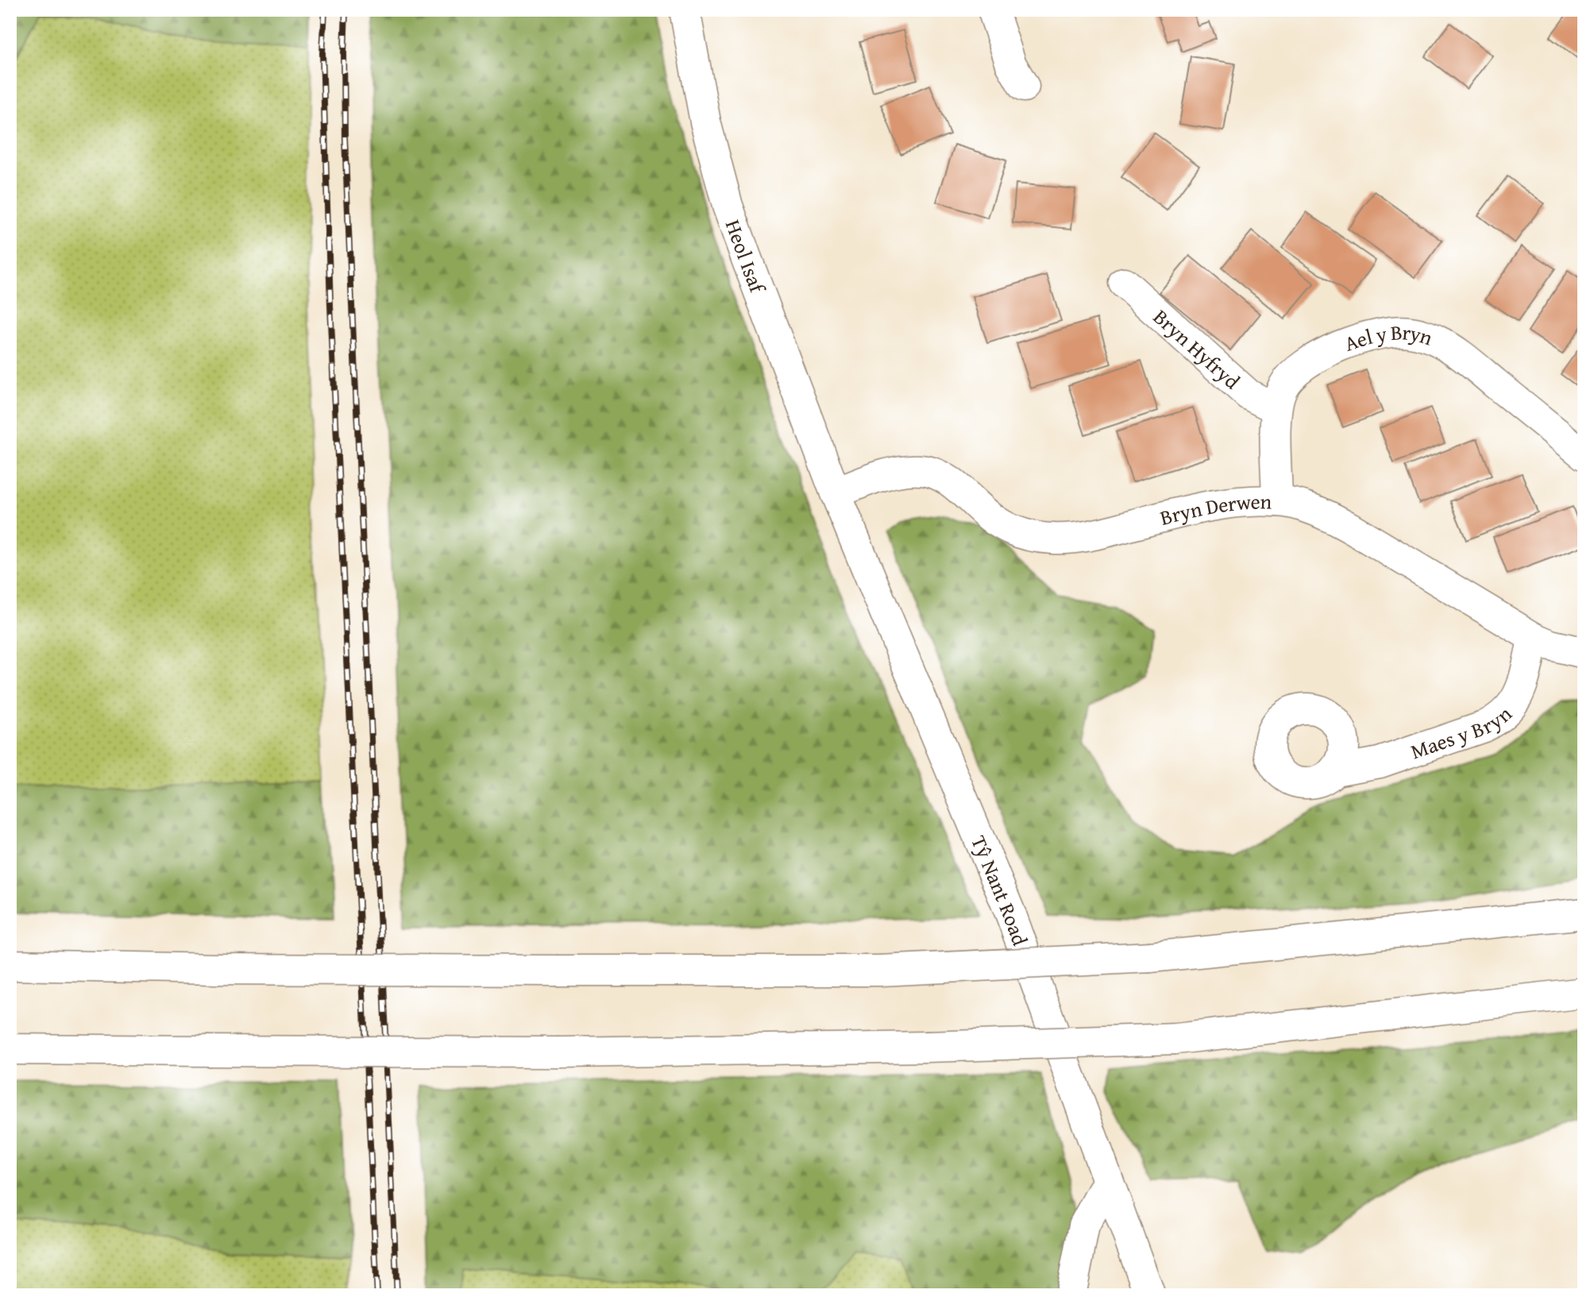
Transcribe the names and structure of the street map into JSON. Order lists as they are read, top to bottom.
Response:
{
  "streets": {
    "main road": [
      "Heol Isaf",
      "Ael y Bryn",
      "Bryn Hyfryd",
      "Bryn Derwen",
      "Maes y Bryn",
      "Tŷ Nant Road"
    ]
  },
  "crossings": [
    ["Heol Isaf", "Bryn Derwen"],
    ["Heol Isaf", "Tŷ Nant Road"],
    ["Ael y Bryn", "Bryn Hyfryd"],
    ["Ael y Bryn", "Bryn Derwen"],
    ["Bryn Derwen", "Maes y Bryn"],
    ["Bryn Derwen", "Tŷ Nant Road"]
  ]
}
